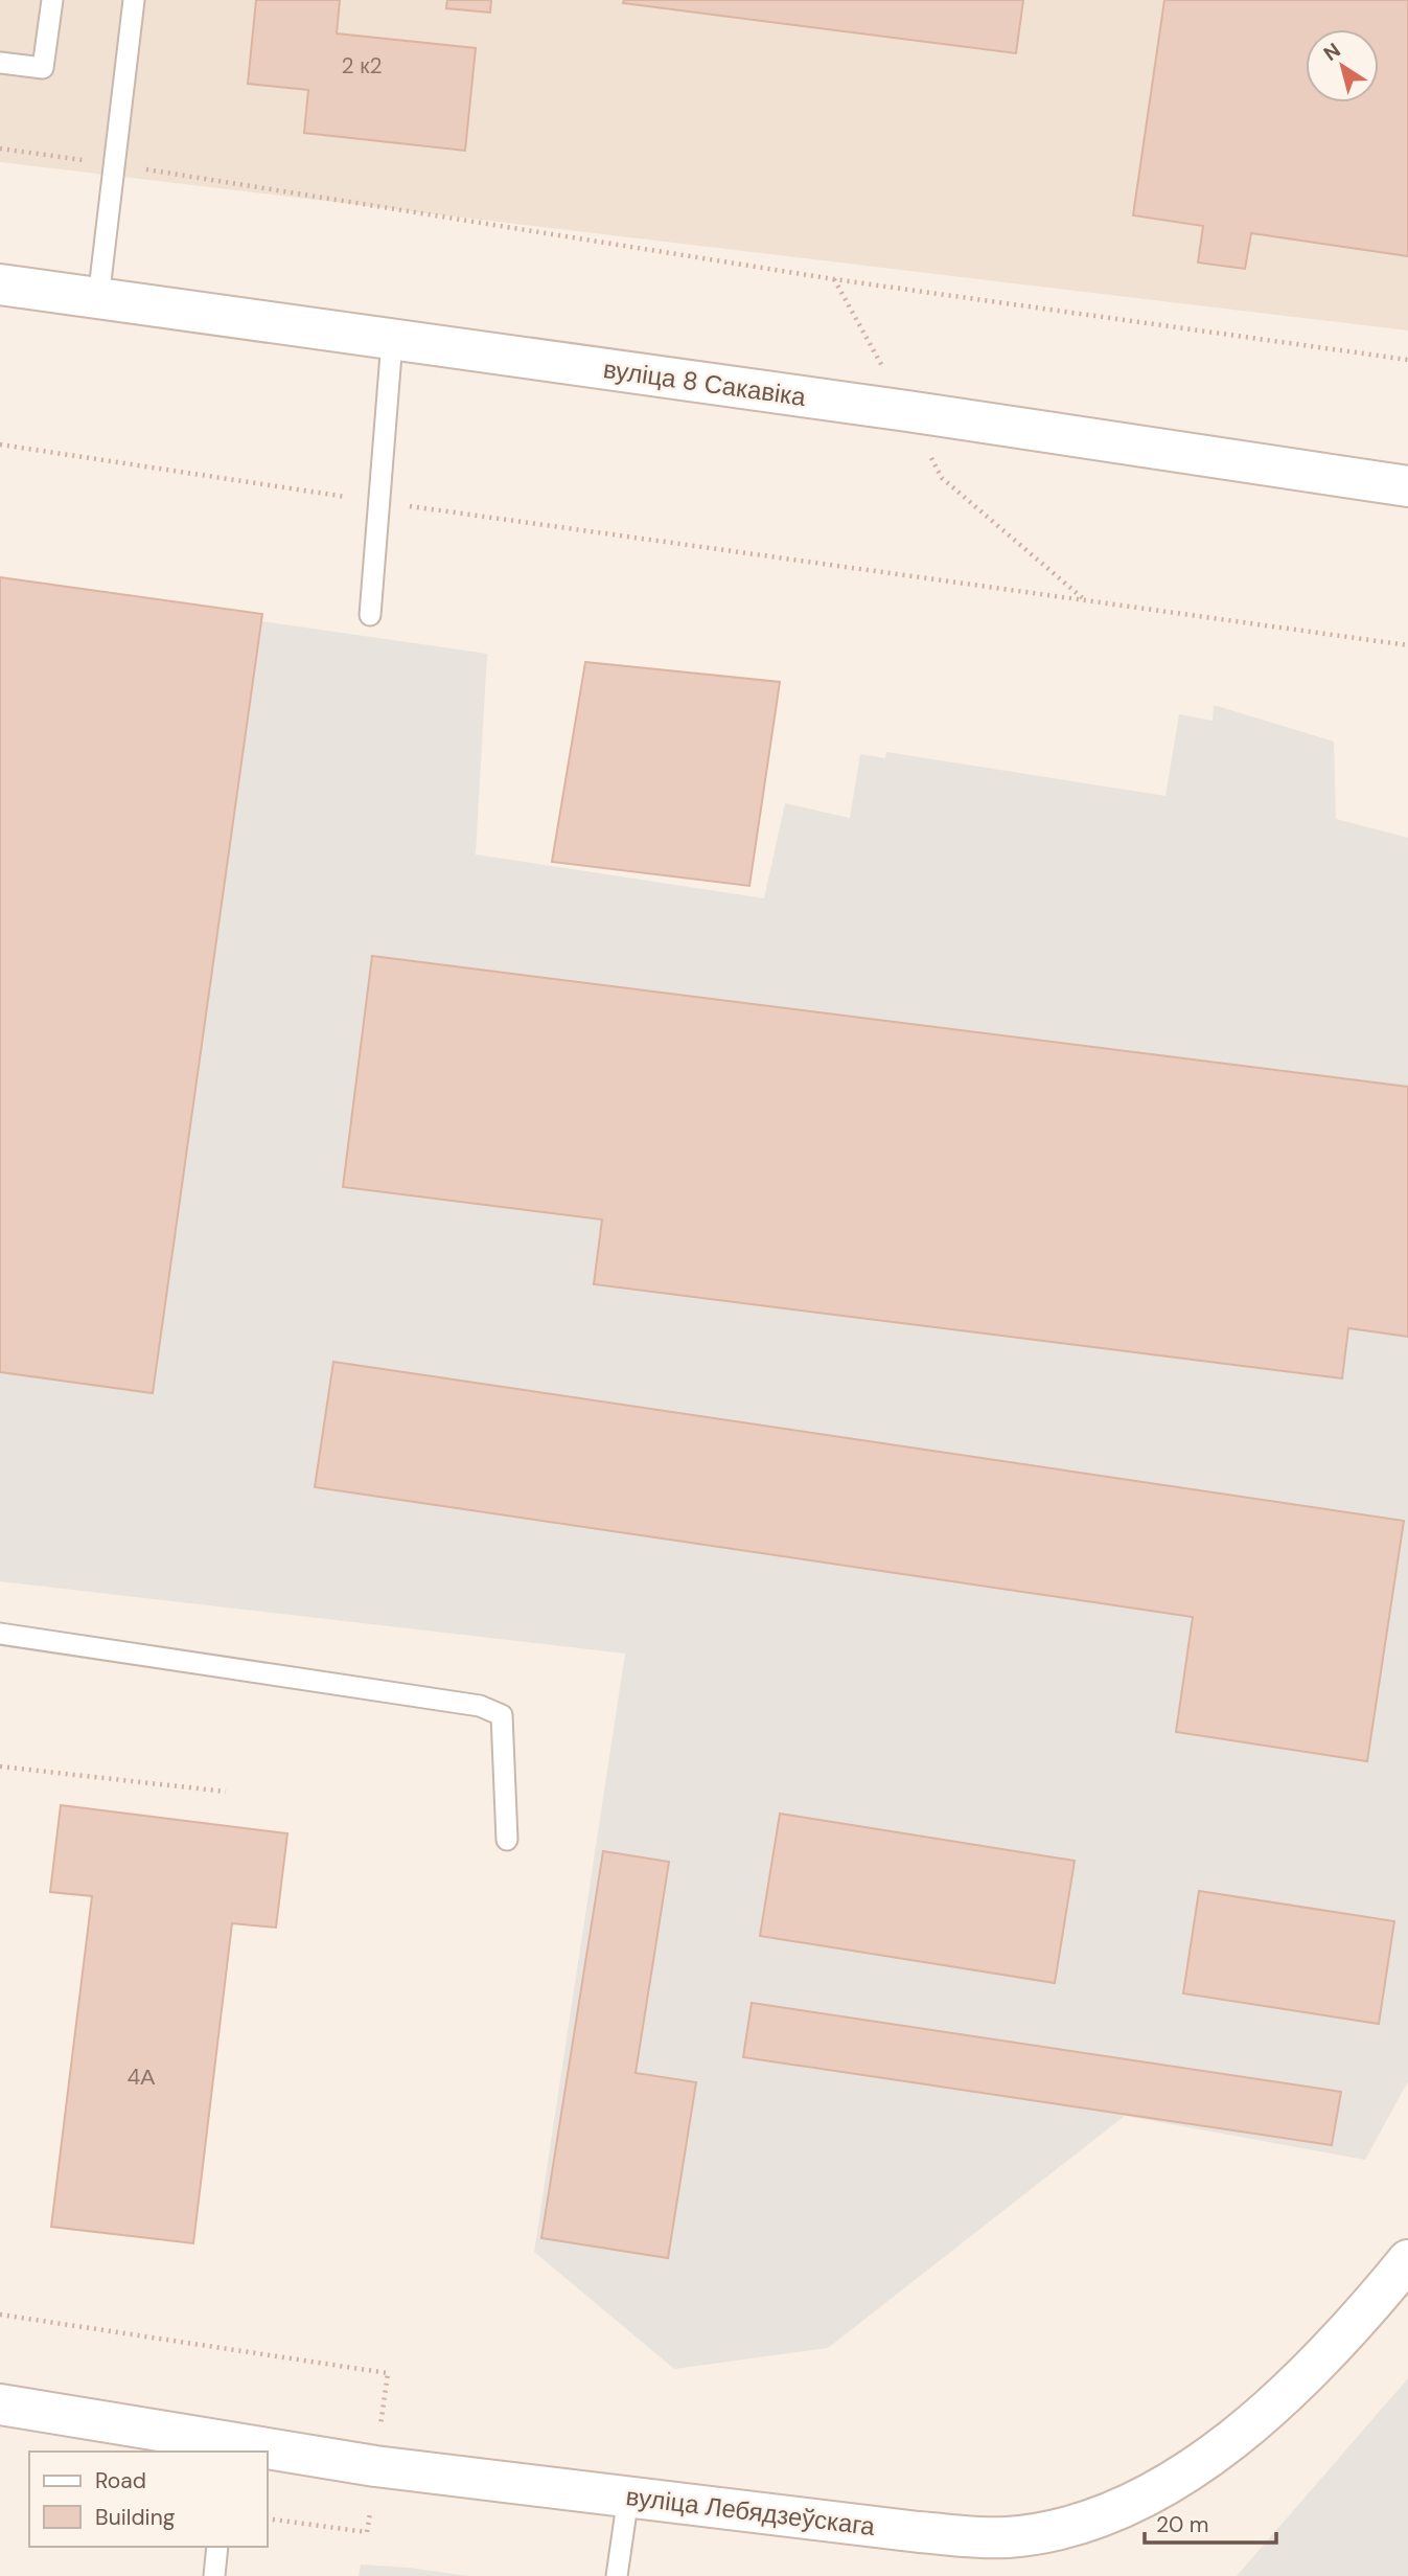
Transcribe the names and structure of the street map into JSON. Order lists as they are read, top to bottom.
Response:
{
  "streets": {
    "main road": ["вуліца 8 Сакавіка", "вуліца Лебядзеўскага"]
  },
  "house_numbers": ["2 к2", "4А"],
  "legend": ["Road", "Building"],
  "scale_bar": "20 m",
  "north": "top left"
}
